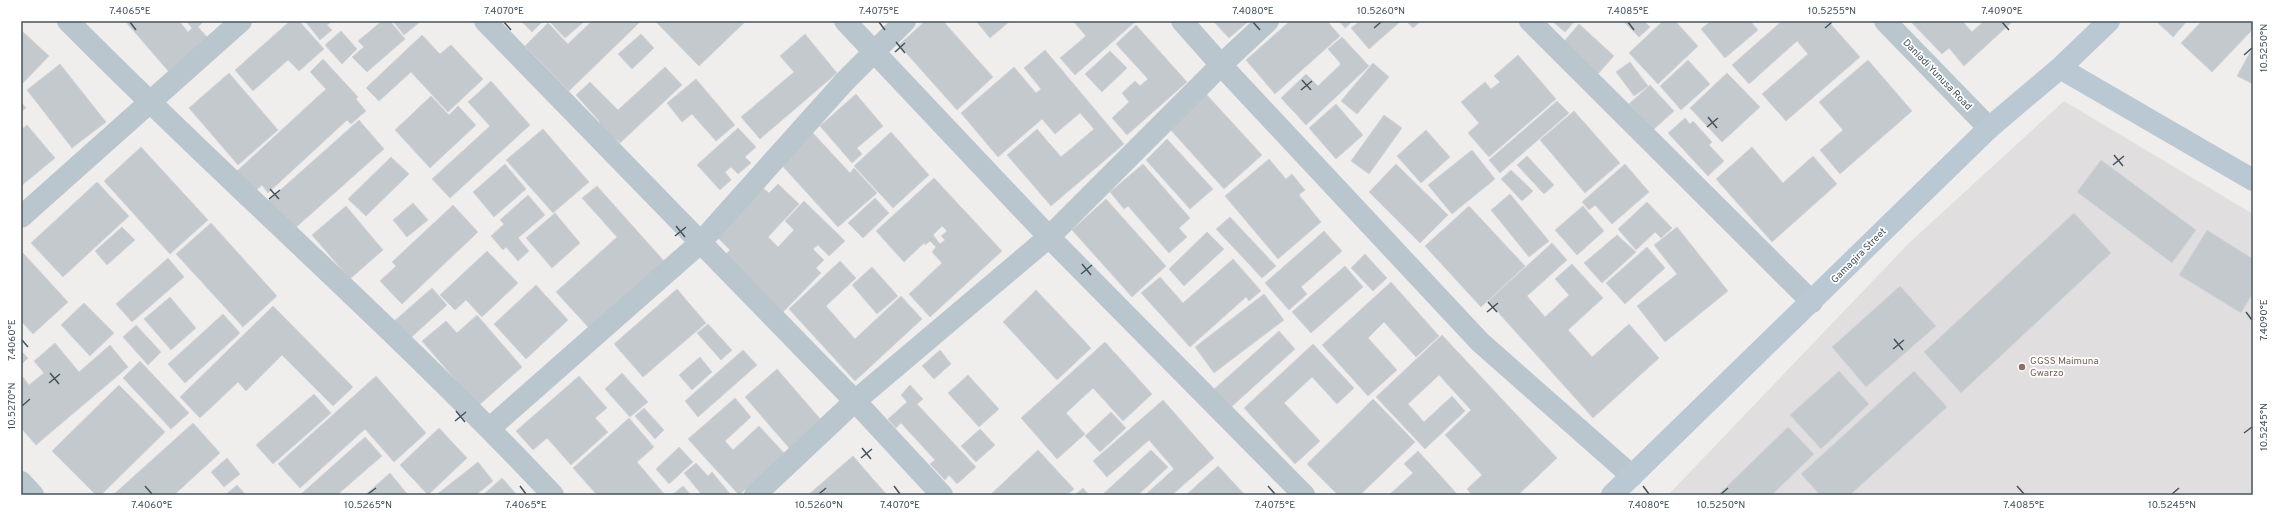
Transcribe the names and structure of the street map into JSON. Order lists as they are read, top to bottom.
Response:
{
  "streets": {
    "street": ["Danladi Yunusa Road", "Gamagira Street"]
  },
  "crossings": [
    ["Danladi Yunusa Road", "Gamagira Street"]
  ],
  "places": ["GGSS Maimuna Gwarzo"],
  "coordinates": [
    "7.4065°E",
    "7.4070°E",
    "7.4075°E",
    "7.4080°E",
    "10.5260°N",
    "7.4085°E",
    "10.5255°N",
    "7.4090°E",
    "10.5250°N",
    "7.4060°E",
    "10.5270°N",
    "10.5245°N",
    "10.5265°N"
  ]
}
